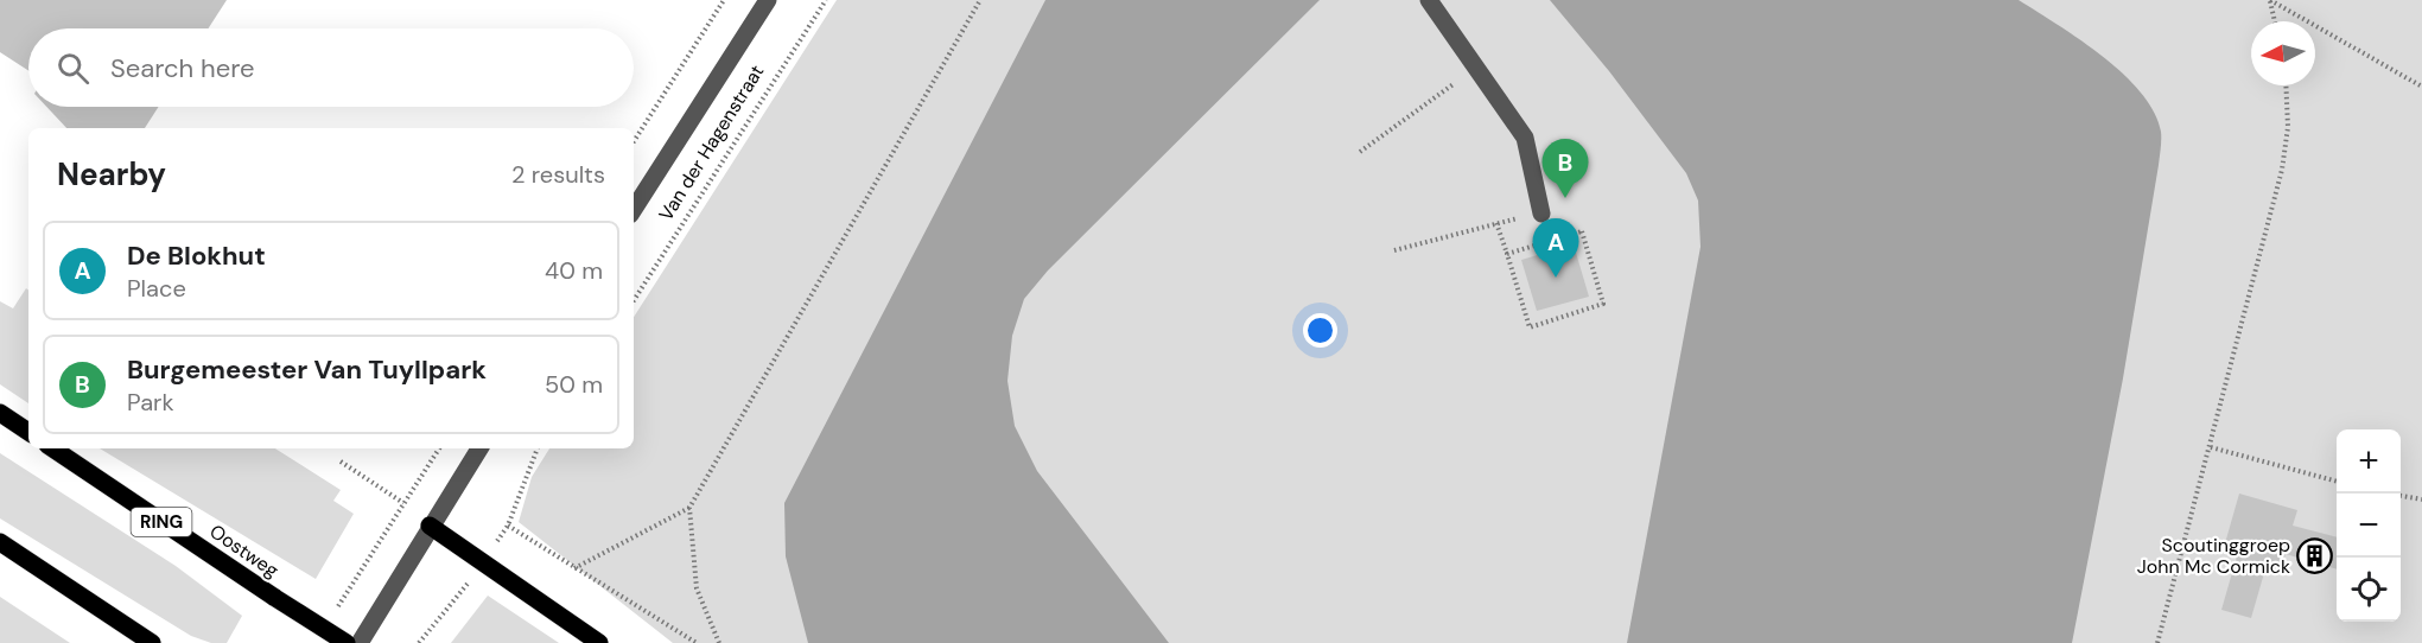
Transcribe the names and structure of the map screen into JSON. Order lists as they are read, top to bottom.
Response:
{
  "streets": {
    "main road": ["RING", "Oostweg"],
    "street": ["Van der Hagenstraat"]
  },
  "places": {
    "building": ["Scoutinggroep John Mc Cormick"]
  },
  "north": "left",
  "page": {
    "search": "Search here",
    "heading": ["Nearby", "2 results"],
    "pins": ["B", "A"],
    "list": [
      {
        "mark": "A",
        "name": "De Blokhut",
        "note": "Place",
        "value": "40 m"
      },
      {
        "mark": "B",
        "name": "Burgemeester Van Tuyllpark",
        "note": "Park",
        "value": "50 m"
      }
    ],
    "map_buttons": ["+", "−"]
  }
}
